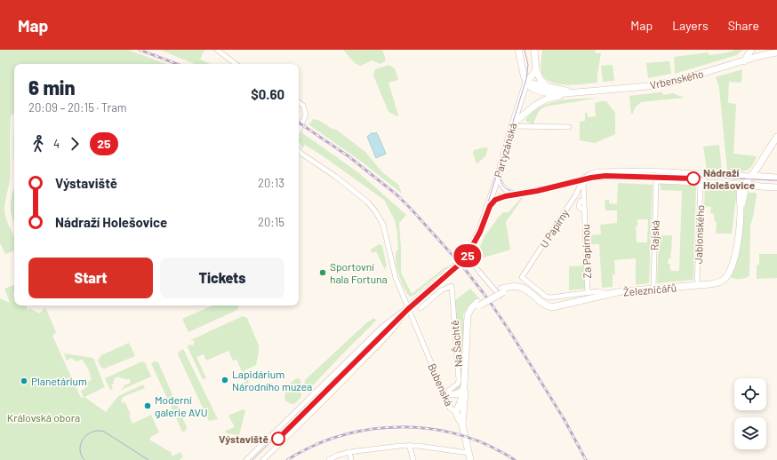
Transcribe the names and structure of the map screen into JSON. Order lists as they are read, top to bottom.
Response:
{
  "streets": {
    "main road": [
      "Vrbenského",
      "Partyzánská",
      "Železničářů",
      "Bubenská"
    ],
    "street": [
      "U Papírny",
      "Jablonského",
      "Rajská",
      "Za Papírnou",
      "Na Šachtě"
    ]
  },
  "crossings": [
    ["Vrbenského", "Partyzánská"],
    ["Partyzánská", "Bubenská"],
    ["U Papírny", "Za Papírnou"],
    ["Jablonského", "Rajská"],
    ["Jablonského", "Železničářů"],
    ["Rajská", "Železničářů"],
    ["Za Papírnou", "Železničářů"],
    ["Železničářů", "Bubenská"],
    ["Na Šachtě", "Bubenská"]
  ],
  "parks": ["Královská obora"],
  "places": [
    "Nádraží Holešovice",
    "Sportovní hala Fortuna",
    "Lapidárium Národního muzea",
    "Planetárium",
    "Moderní galerie AVU",
    "Výstaviště"
  ],
  "lines": ["tram line 25"],
  "page": {
    "header": "Map",
    "nav": ["Map", "Layers", "Share"],
    "on_map": "25",
    "heading": ["6 min", "20:09 – 20:15 · Tram", "$0.60"],
    "legs": ["4", "25"],
    "list": [
      {
        "name": "Výstaviště",
        "value": "20:13"
      },
      {
        "name": "Nádraží Holešovice",
        "value": "20:15"
      }
    ],
    "buttons": ["Start", "Tickets"]
  }
}
